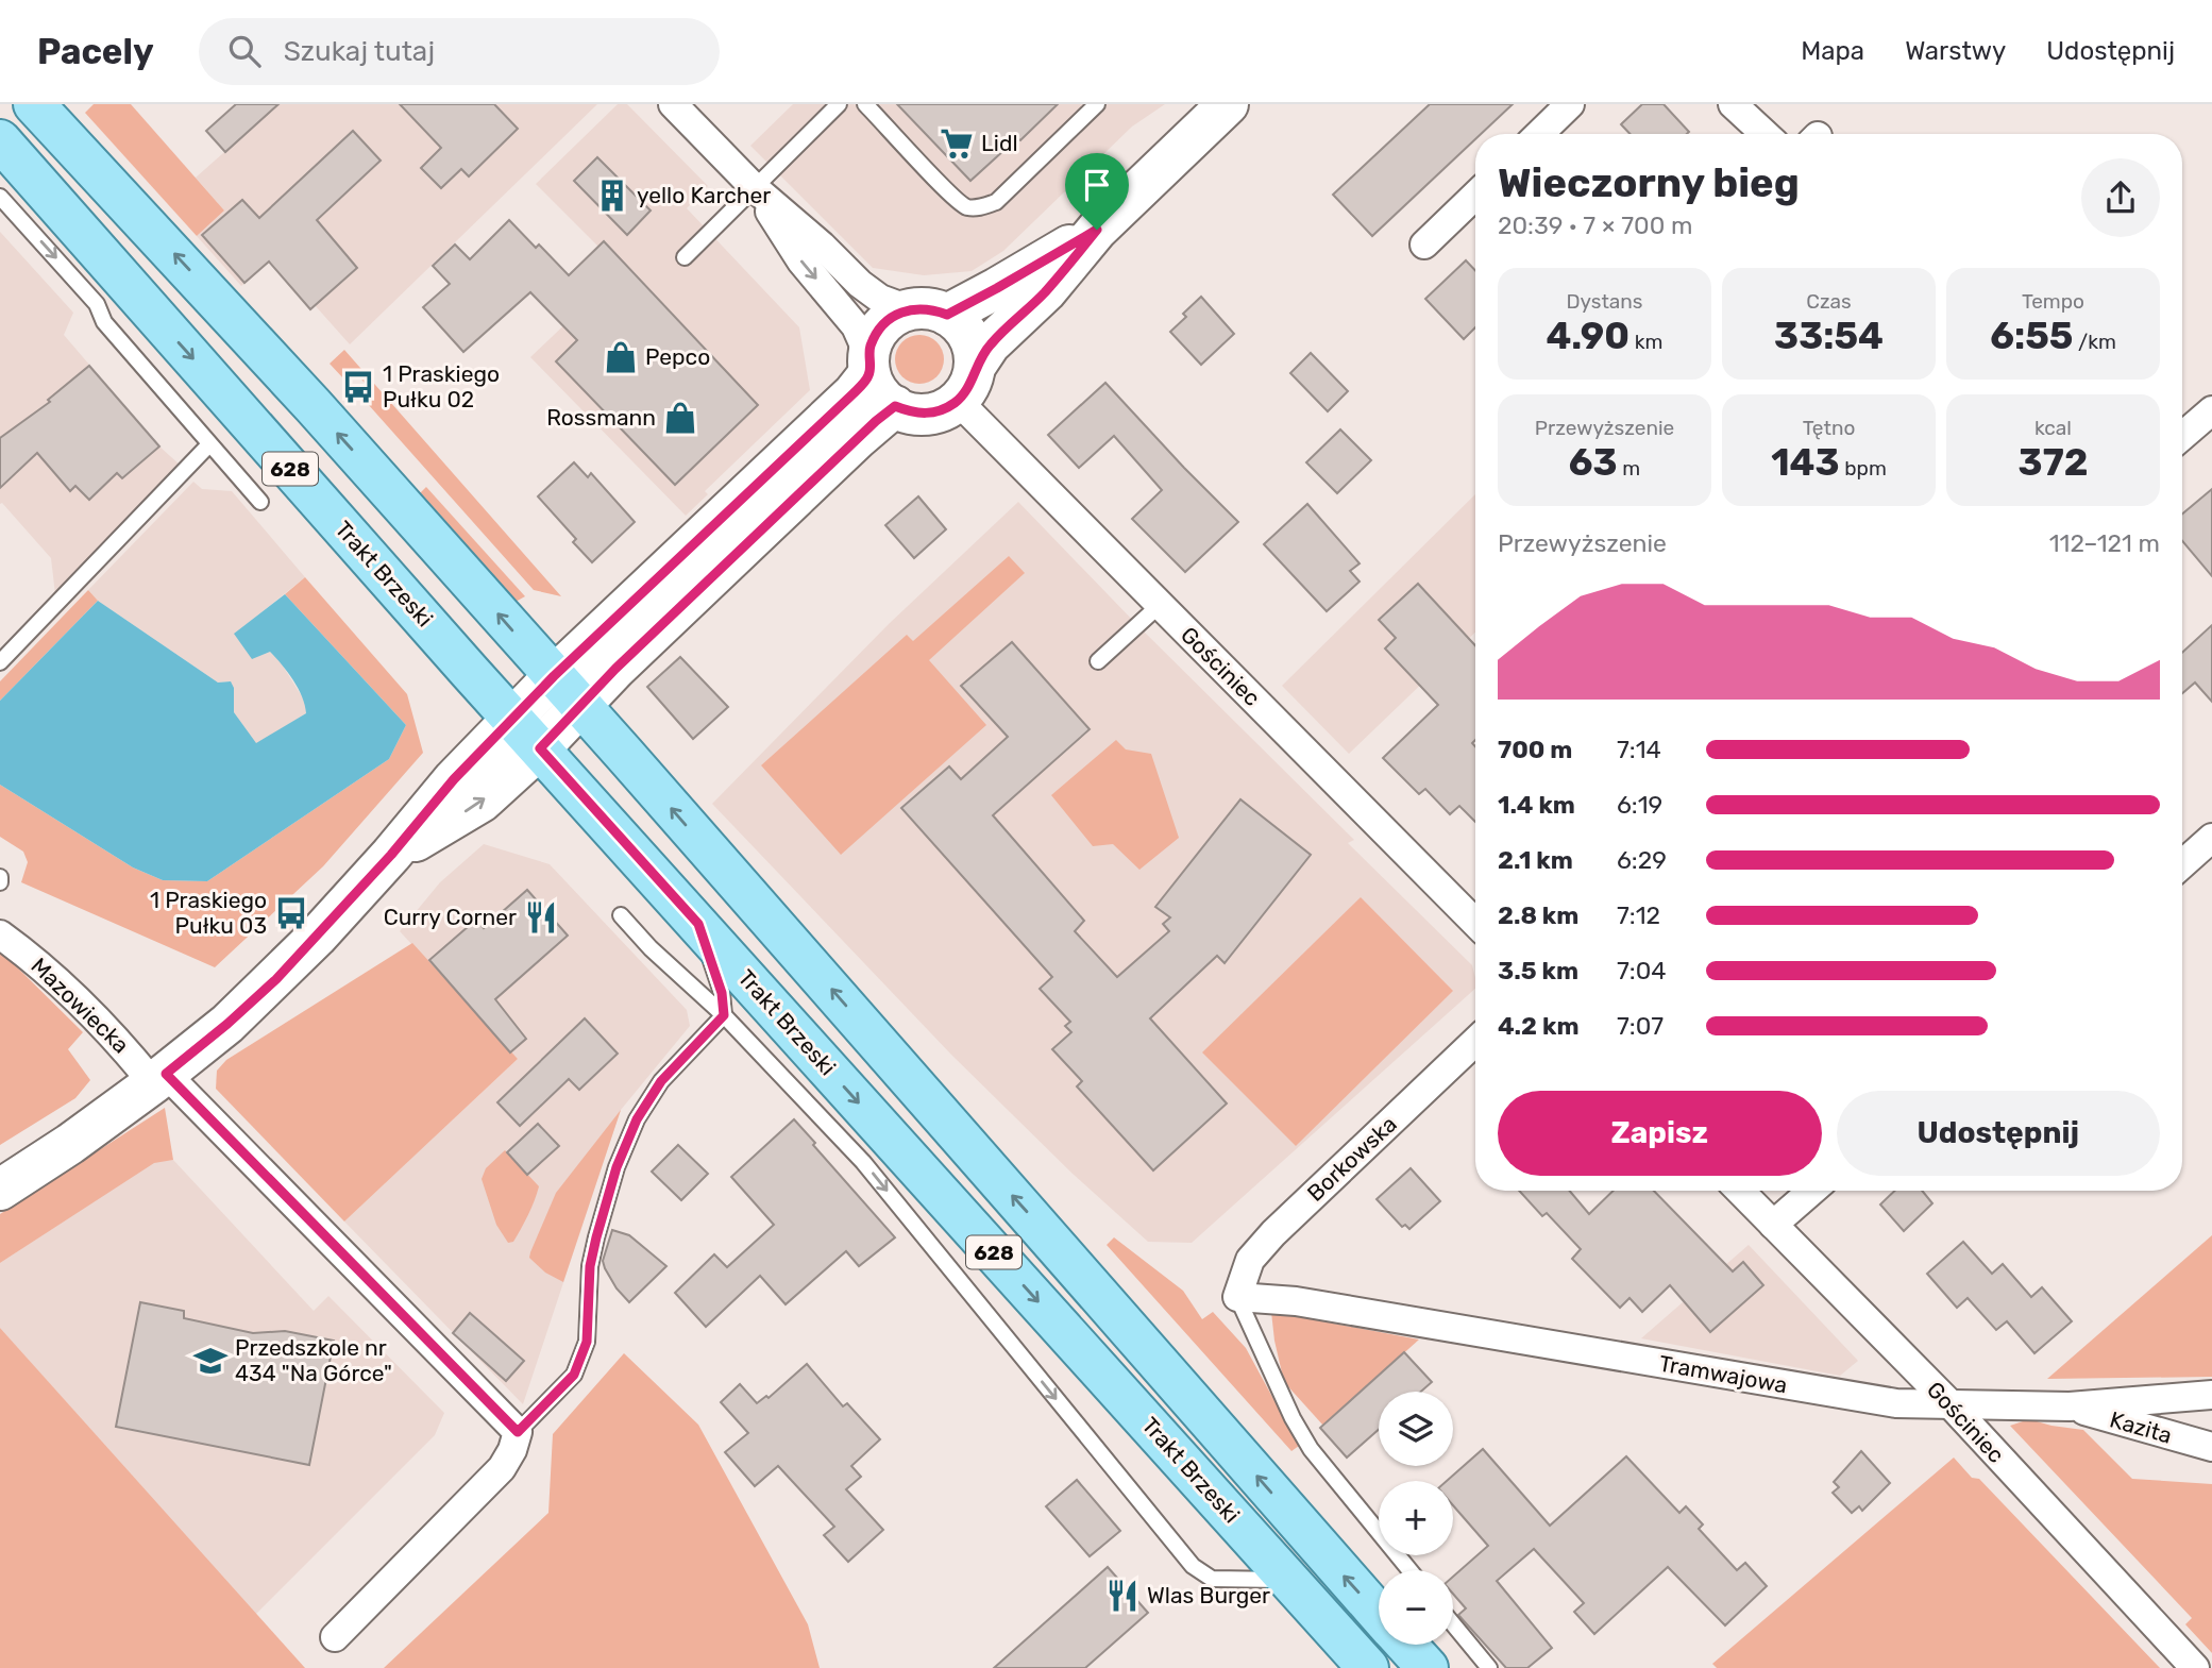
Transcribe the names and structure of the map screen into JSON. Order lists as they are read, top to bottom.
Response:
{
  "streets": {
    "main road": ["628", "Trakt Brzeski"],
    "street": [
      "Gościniec",
      "Mazowiecka",
      "Borkowska",
      "Tramwajowa",
      "Kazita"
    ]
  },
  "crossings": [
    ["Gościniec", "Tramwajowa"],
    ["Borkowska", "Tramwajowa"],
    ["Tramwajowa", "Kazita"]
  ],
  "places": {
    "supermarket": ["Lidl"],
    "building": ["yello Karcher"],
    "shop": ["Pepco", "Rossmann"],
    "bus stop": ["1 Praskiego Pułku 02", "1 Praskiego Pułku 03"],
    "restaurant": ["Curry Corner", "Wlas Burger"],
    "school or university": ["Przedszkole nr 434 \"Na Górce\""]
  },
  "page": {
    "header": "Pacely",
    "search": "Szukaj tutaj",
    "nav": ["Mapa", "Warstwy", "Udostępnij"],
    "heading": ["Wieczorny bieg", "20:39 · 7 × 700 m"],
    "stats": [
      ["Dystans", "4.90 km"],
      ["Czas", "33:54"],
      ["Tempo", "6:55 /km"],
      ["Przewyższenie", "63 m"],
      ["Tętno", "143 bpm"],
      ["kcal", "372"]
    ],
    "chart": ["Przewyższenie", "112–121 m"],
    "list": [
      {
        "name": "700 m",
        "note": "7:14"
      },
      {
        "name": "1.4 km",
        "note": "6:19"
      },
      {
        "name": "2.1 km",
        "note": "6:29"
      },
      {
        "name": "2.8 km",
        "note": "7:12"
      },
      {
        "name": "3.5 km",
        "note": "7:04"
      },
      {
        "name": "4.2 km",
        "note": "7:07"
      }
    ],
    "buttons": ["Zapisz", "Udostępnij"],
    "map_buttons": ["+", "−"]
  }
}
